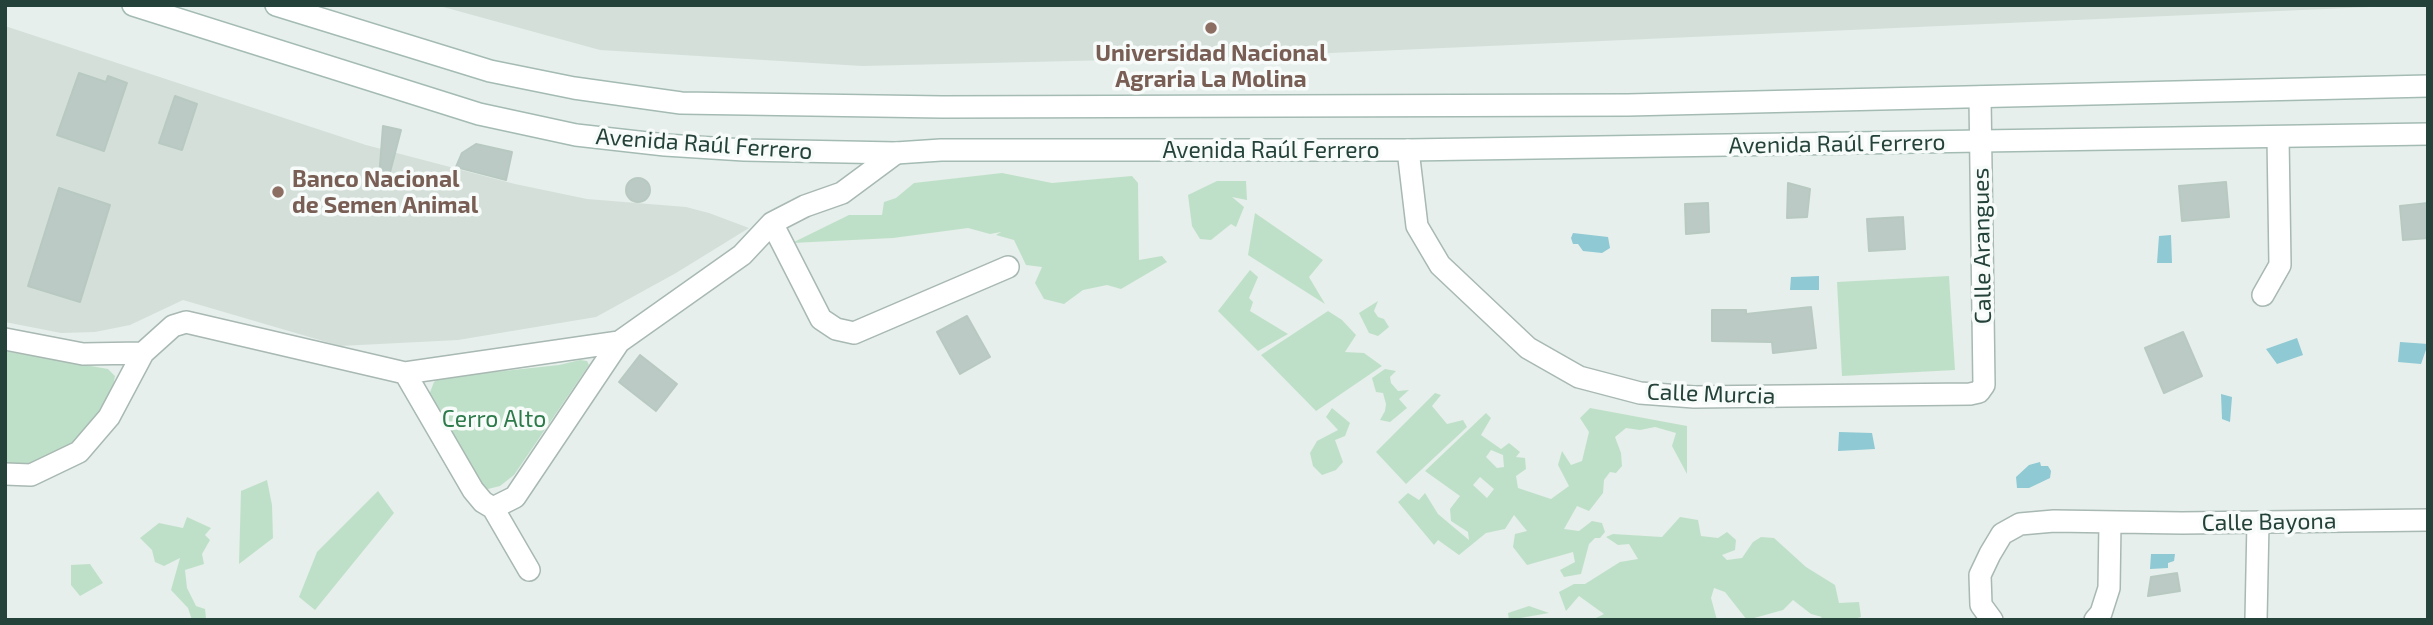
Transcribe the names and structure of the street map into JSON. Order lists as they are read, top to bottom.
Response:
{
  "streets": {
    "main road": [
      "Avenida Raúl Ferrero",
      "Calle Arangues",
      "Calle Murcia",
      "Calle Bayona"
    ]
  },
  "crossings": [
    ["Avenida Raúl Ferrero", "Calle Arangues"],
    ["Avenida Raúl Ferrero", "Calle Murcia"],
    ["Calle Arangues", "Calle Murcia"]
  ],
  "parks": ["Cerro Alto"],
  "places": ["Universidad Nacional Agraria La Molina", "Banco Nacional de Semen Animal"]
}
